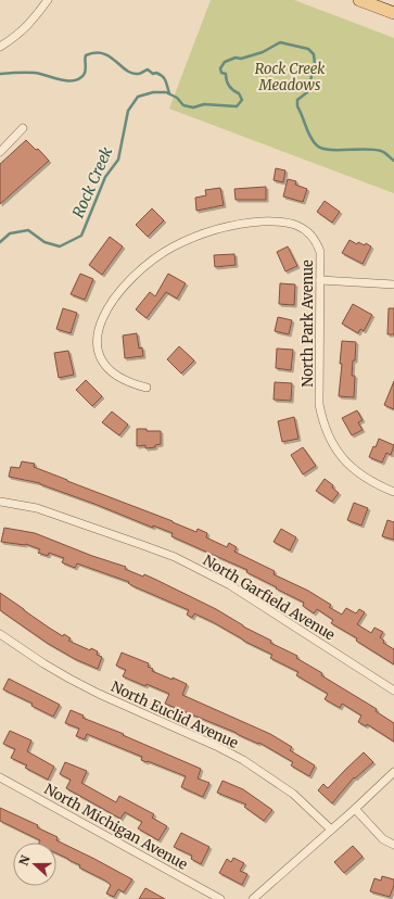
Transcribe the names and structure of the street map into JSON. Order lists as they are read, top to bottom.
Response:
{
  "streets": {
    "street": [
      "North Park Avenue",
      "North Garfield Avenue",
      "North Euclid Avenue",
      "North Michigan Avenue"
    ]
  },
  "water": ["Rock Creek"],
  "parks": ["Rock Creek Meadows"],
  "north": "left"
}
